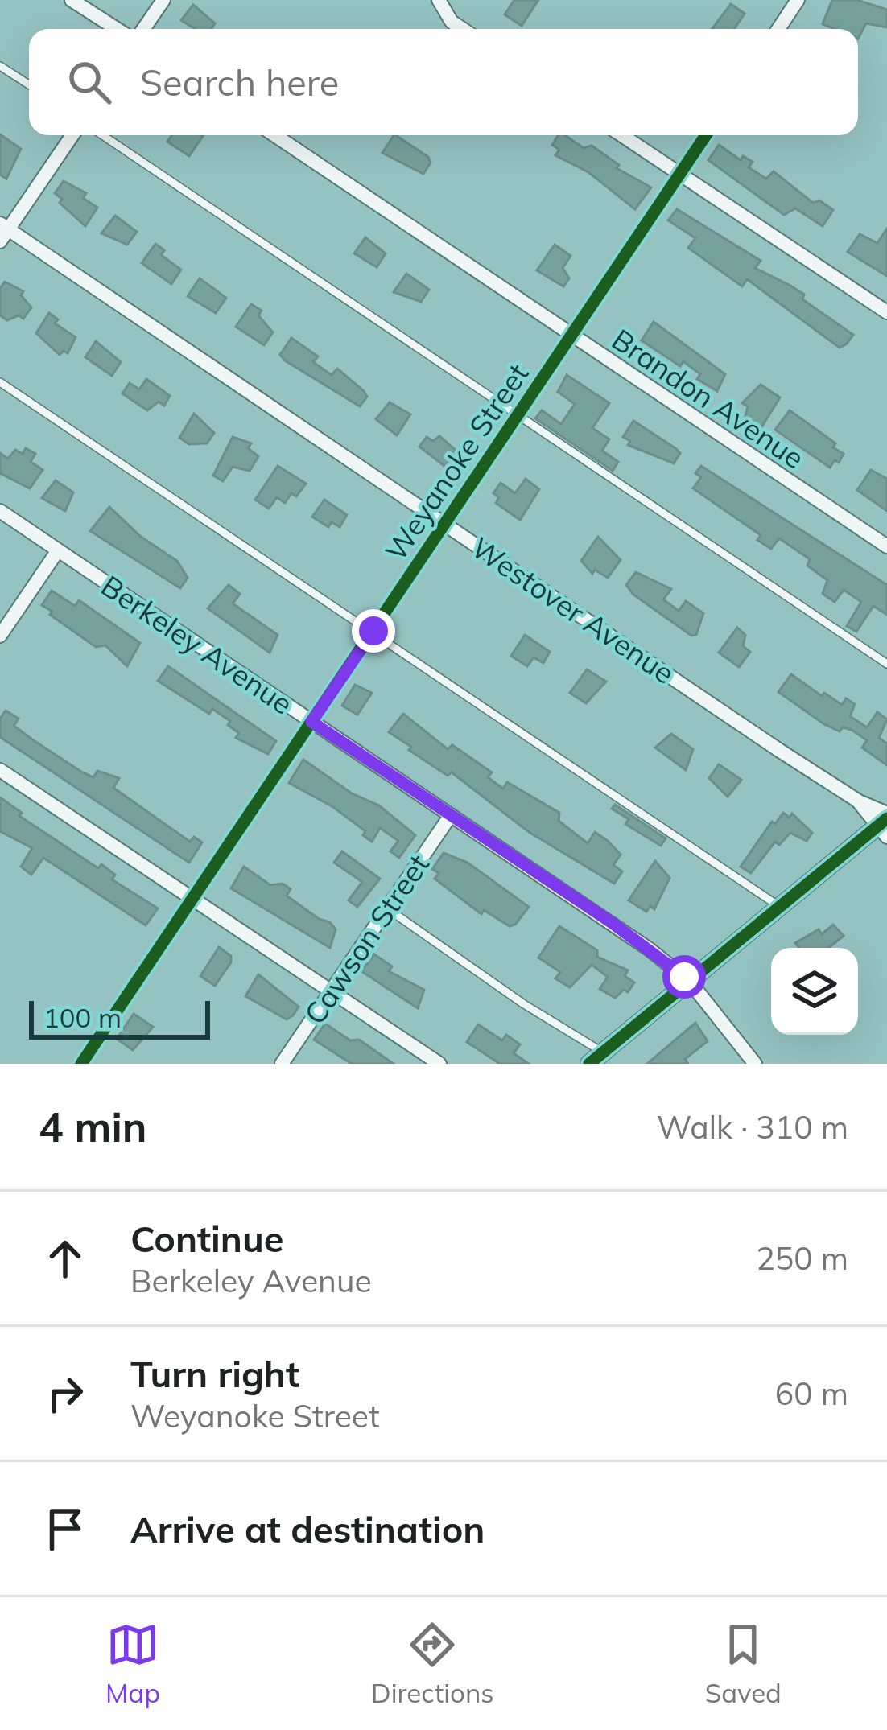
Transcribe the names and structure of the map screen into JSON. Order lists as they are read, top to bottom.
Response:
{
  "streets": {
    "street": [
      "Brandon Avenue",
      "Weyanoke Street",
      "Westover Avenue",
      "Berkeley Avenue",
      "Cawson Street"
    ]
  },
  "crossings": [
    ["Brandon Avenue", "Weyanoke Street"],
    ["Weyanoke Street", "Westover Avenue"],
    ["Weyanoke Street", "Berkeley Avenue"],
    ["Berkeley Avenue", "Cawson Street"]
  ],
  "scale_bar": "100 m",
  "page": {
    "search": "Search here",
    "scale": "100 m",
    "heading": ["4 min", "Walk · 310 m"],
    "list": [
      ["Continue", "Berkeley Avenue", "250 m"],
      ["Turn right", "Weyanoke Street", "60 m"],
      "Arrive at destination"
    ],
    "nav": ["Map", "Directions", "Saved"]
  }
}
